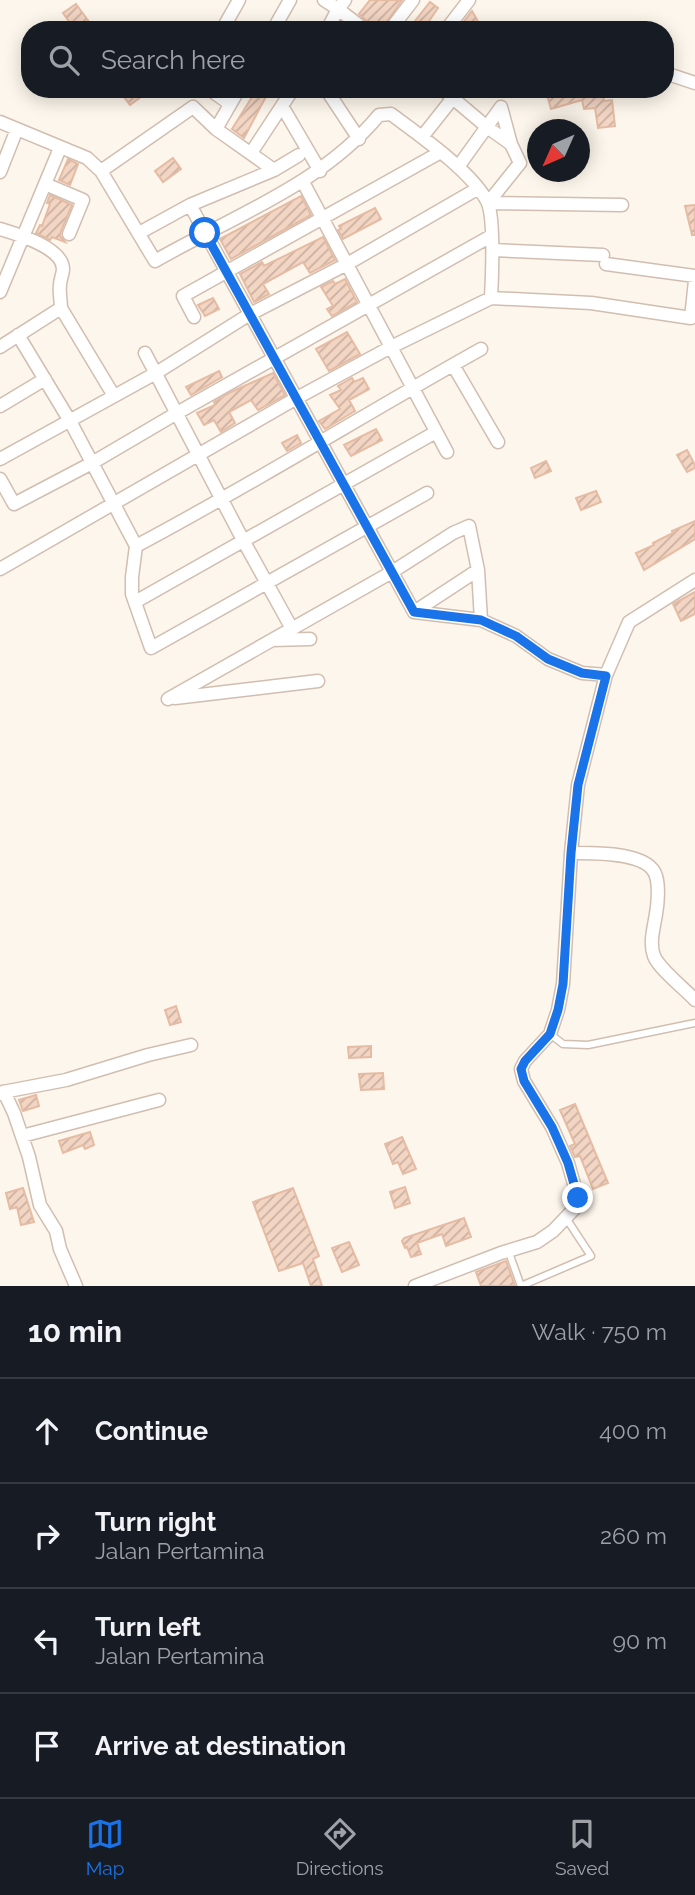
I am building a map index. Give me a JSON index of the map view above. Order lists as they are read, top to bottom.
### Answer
{
  "north": "bottom left",
  "page": {
    "search": "Search here",
    "heading": ["10 min", "Walk · 750 m"],
    "list": [
      ["Continue", "400 m"],
      ["Turn right", "Jalan Pertamina", "260 m"],
      ["Turn left", "Jalan Pertamina", "90 m"],
      "Arrive at destination"
    ],
    "nav": ["Map", "Directions", "Saved"]
  }
}
